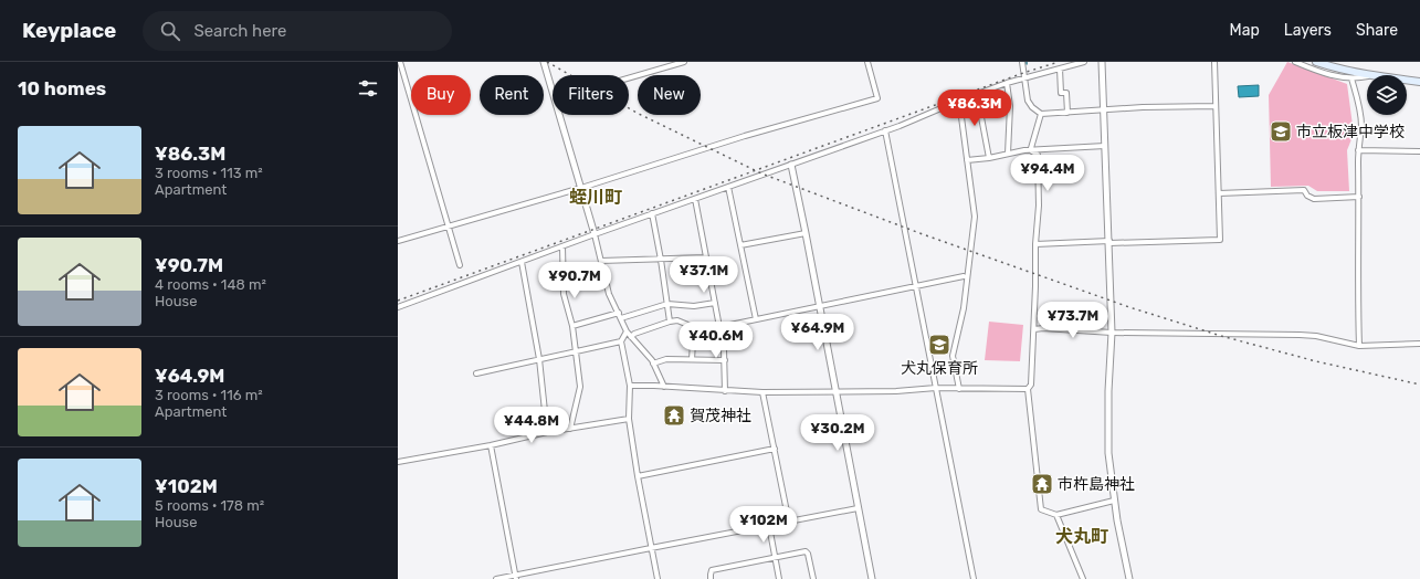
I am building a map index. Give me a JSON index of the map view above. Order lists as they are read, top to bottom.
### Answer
{
  "districts": ["蛭川町", "犬丸町"],
  "places": {
    "school or university": ["市立板津中学校", "犬丸保育所"],
    "temple": ["賀茂神社", "市杵島神社"]
  },
  "page": {
    "header": "Keyplace",
    "search": "Search here",
    "nav": ["Map", "Layers", "Share"],
    "heading": "10 homes",
    "chip": [
      "Buy",
      "Rent",
      "Filters",
      "New"
    ],
    "price": [
      "¥86.3M",
      "¥94.4M",
      "¥37.1M",
      "¥90.7M",
      "¥73.7M",
      "¥64.9M",
      "¥40.6M",
      "¥44.8M",
      "¥30.2M",
      "¥102M"
    ],
    "list": [
      {
        "name": "¥86.3M",
        "note": "3 rooms · 113 m² · Apartment"
      },
      {
        "name": "¥90.7M",
        "note": "4 rooms · 148 m² · House"
      },
      {
        "name": "¥64.9M",
        "note": "3 rooms · 116 m² · Apartment"
      },
      {
        "name": "¥102M",
        "note": "5 rooms · 178 m² · House"
      }
    ]
  }
}
